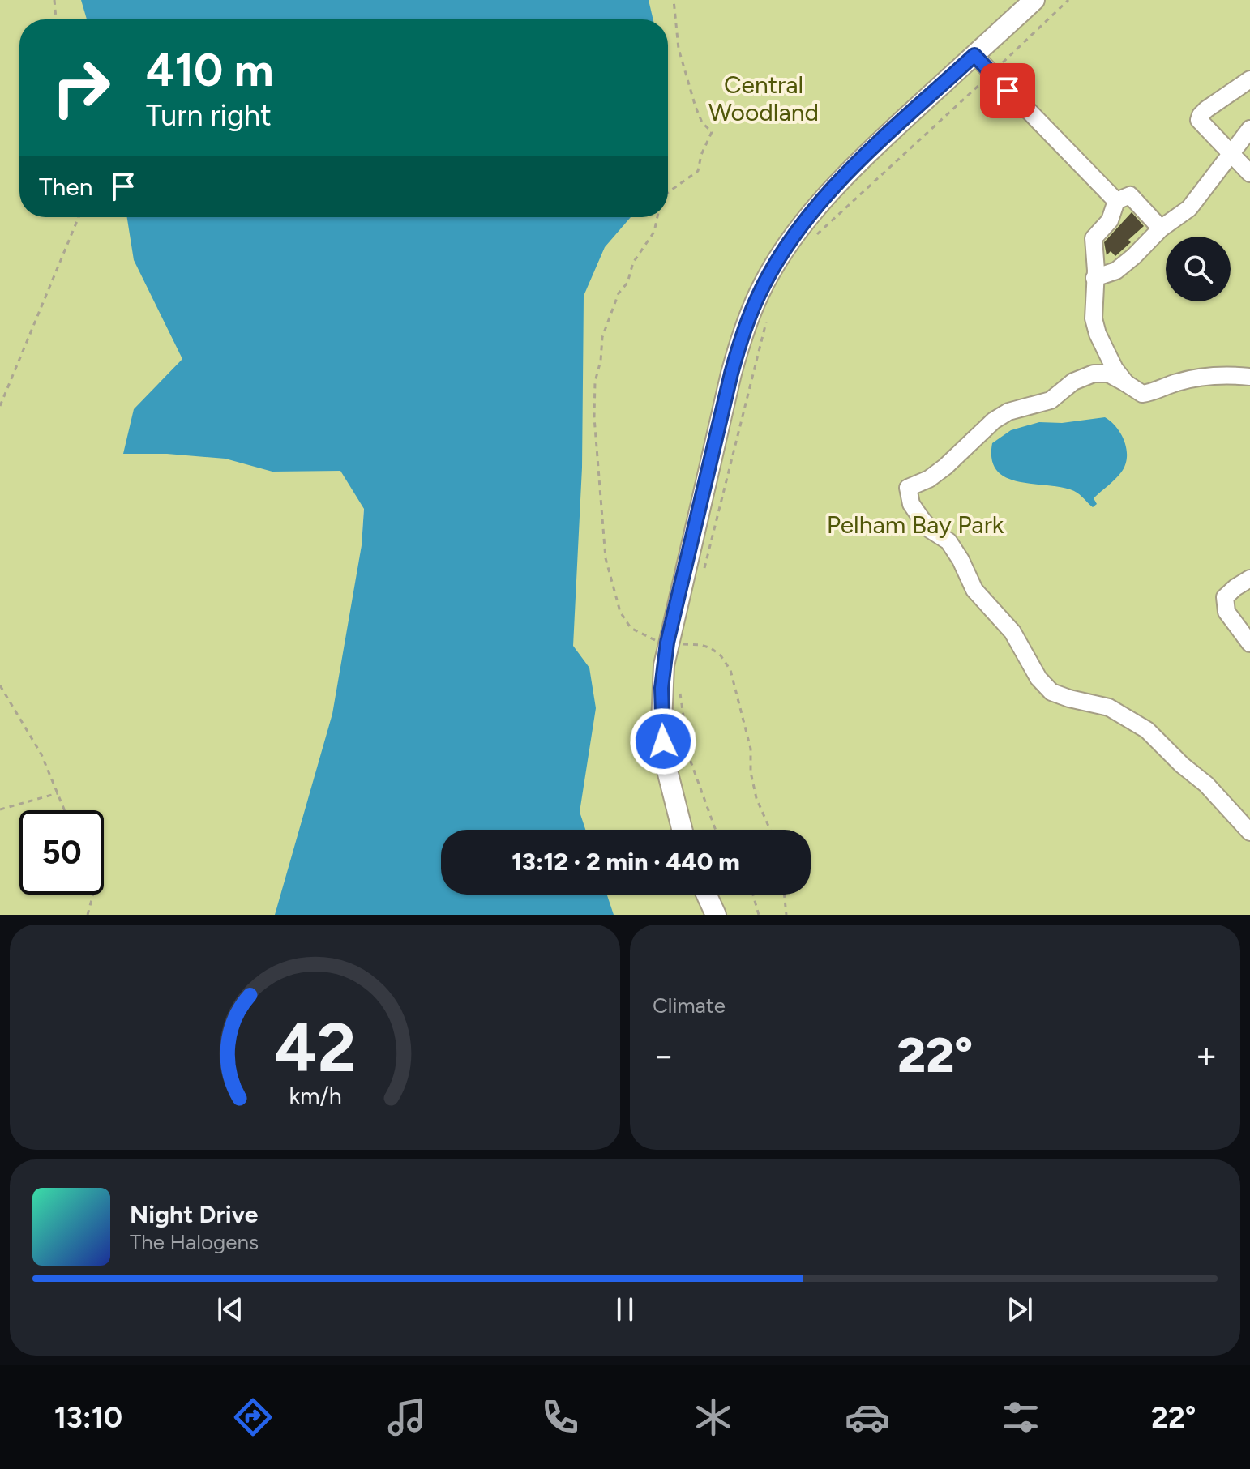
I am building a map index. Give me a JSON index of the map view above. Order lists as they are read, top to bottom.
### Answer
{
  "parks": ["Central Woodland", "Pelham Bay Park"],
  "page": {
    "turn": ["410 m", "Turn right"],
    "then": "Then",
    "limit": "50",
    "trip": "13:12 · 2 min · 440 m",
    "tile": "Climate",
    "heat": ["−", "22°", "+"],
    "song": ["Night Drive", "The Halogens"],
    "tabs": ["13:10", "22°"],
    "gauge": ["42", "km/h"]
  }
}
